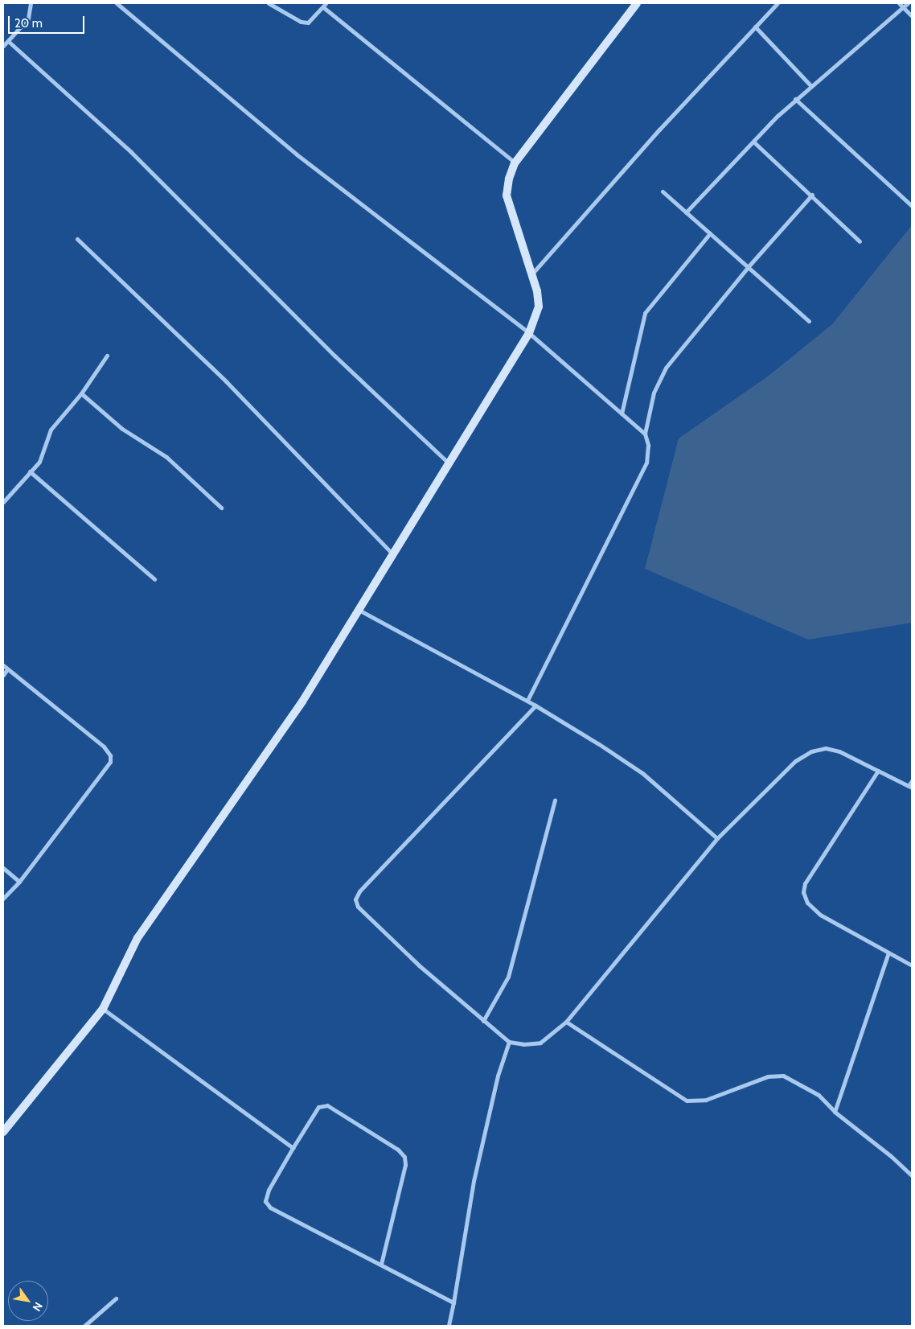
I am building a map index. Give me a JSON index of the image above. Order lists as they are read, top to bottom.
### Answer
{
  "scale_bar": "20 m",
  "north": "bottom right"
}
